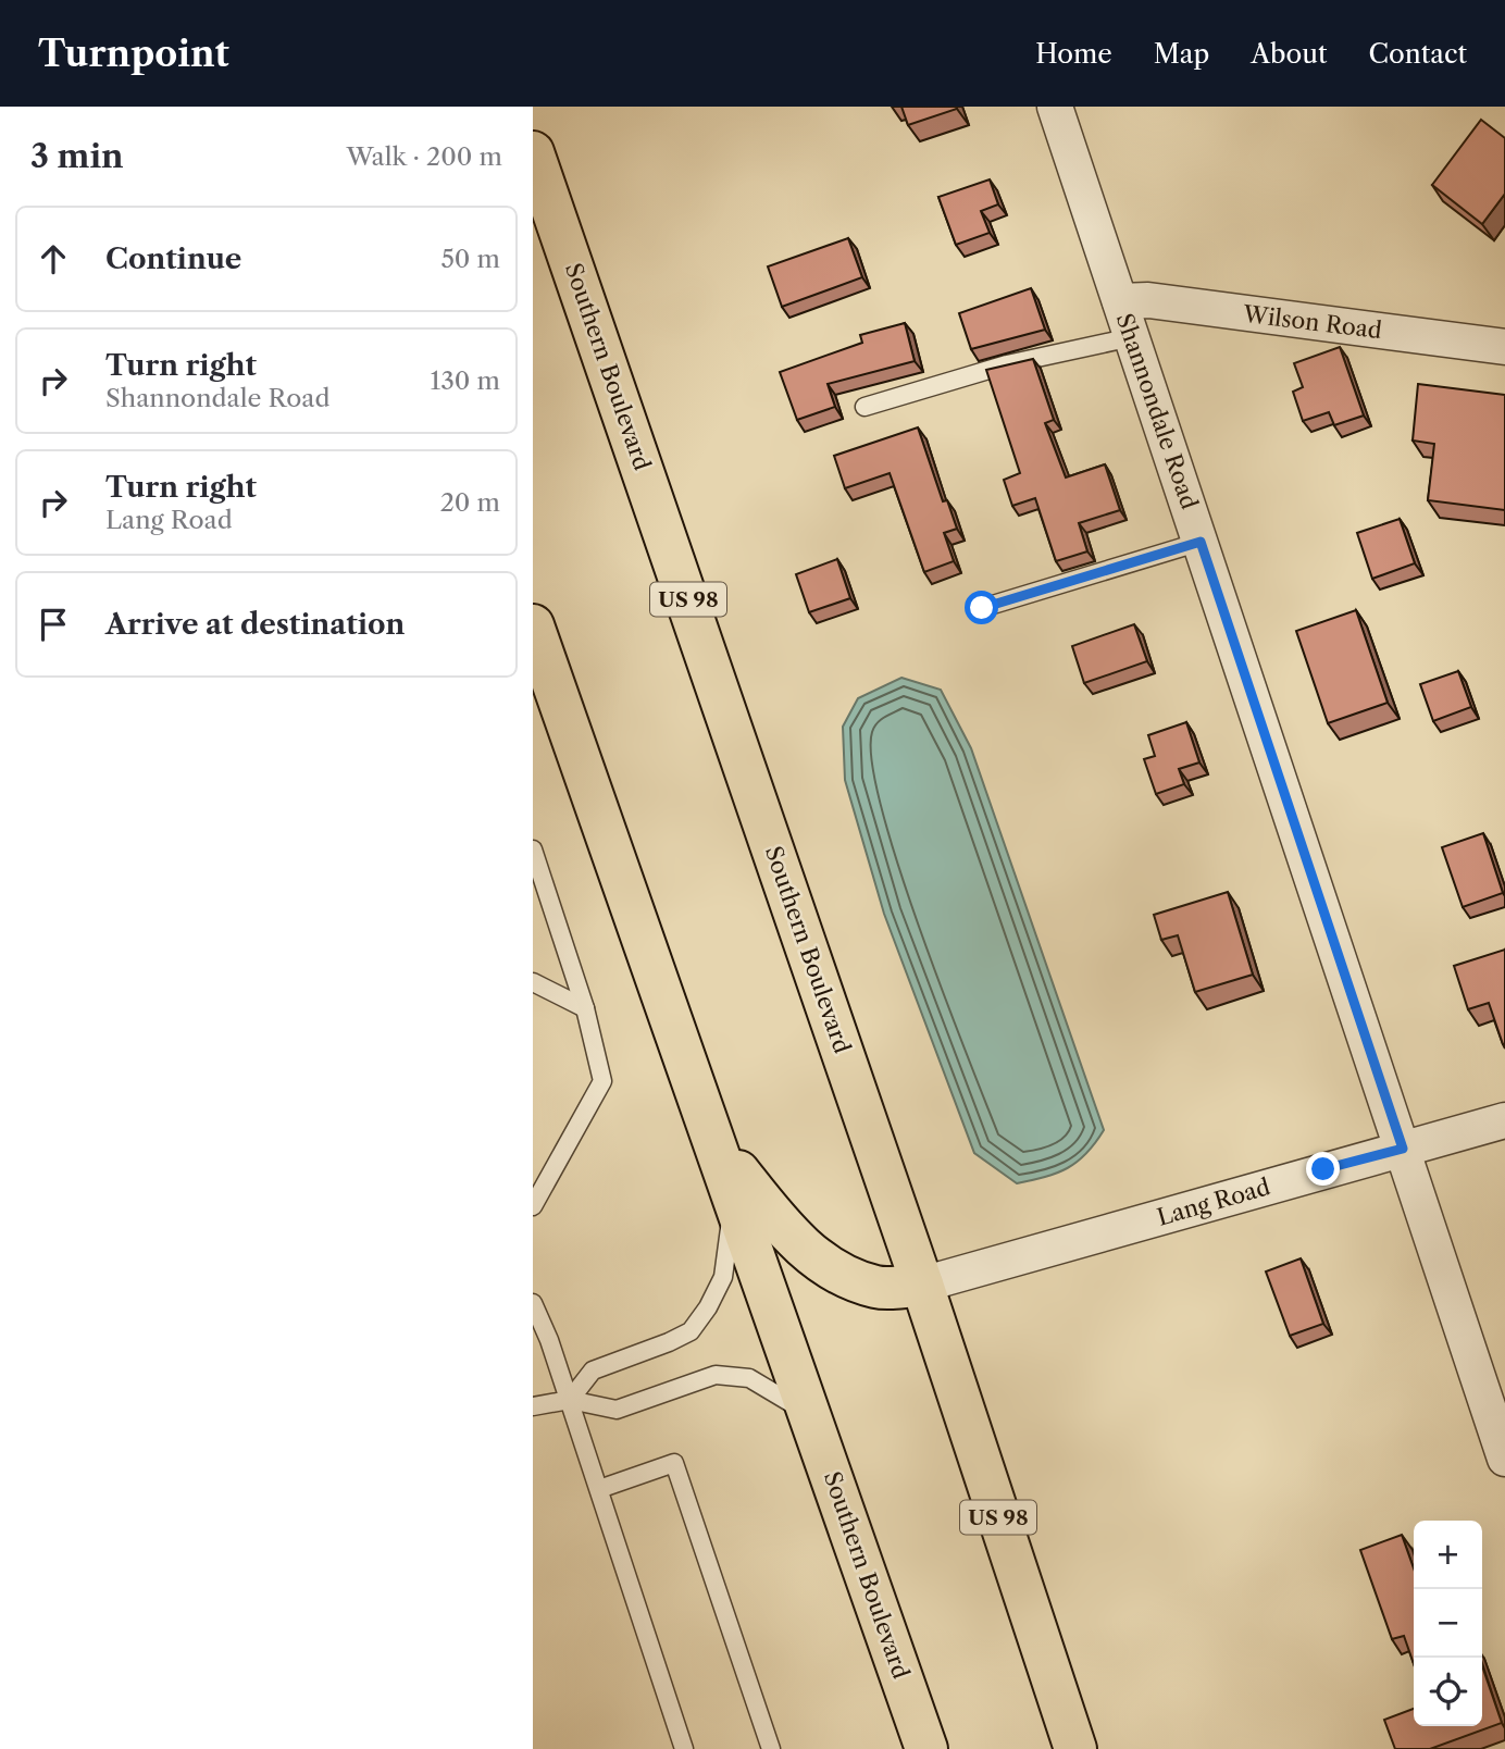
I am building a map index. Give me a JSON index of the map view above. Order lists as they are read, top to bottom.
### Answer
{
  "streets": {
    "highway": ["Southern Boulevard", "US 98"],
    "street": ["Wilson Road", "Shannondale Road", "Lang Road"]
  },
  "crossings": [
    ["Wilson Road", "Shannondale Road"],
    ["Southern Boulevard", "Lang Road"],
    ["Shannondale Road", "Lang Road"]
  ],
  "page": {
    "header": "Turnpoint",
    "nav": [
      "Home",
      "Map",
      "About",
      "Contact"
    ],
    "heading": ["3 min", "Walk · 200 m"],
    "list": [
      ["Continue", "50 m"],
      ["Turn right", "Shannondale Road", "130 m"],
      ["Turn right", "Lang Road", "20 m"],
      "Arrive at destination"
    ],
    "map_buttons": ["+", "−"]
  }
}
